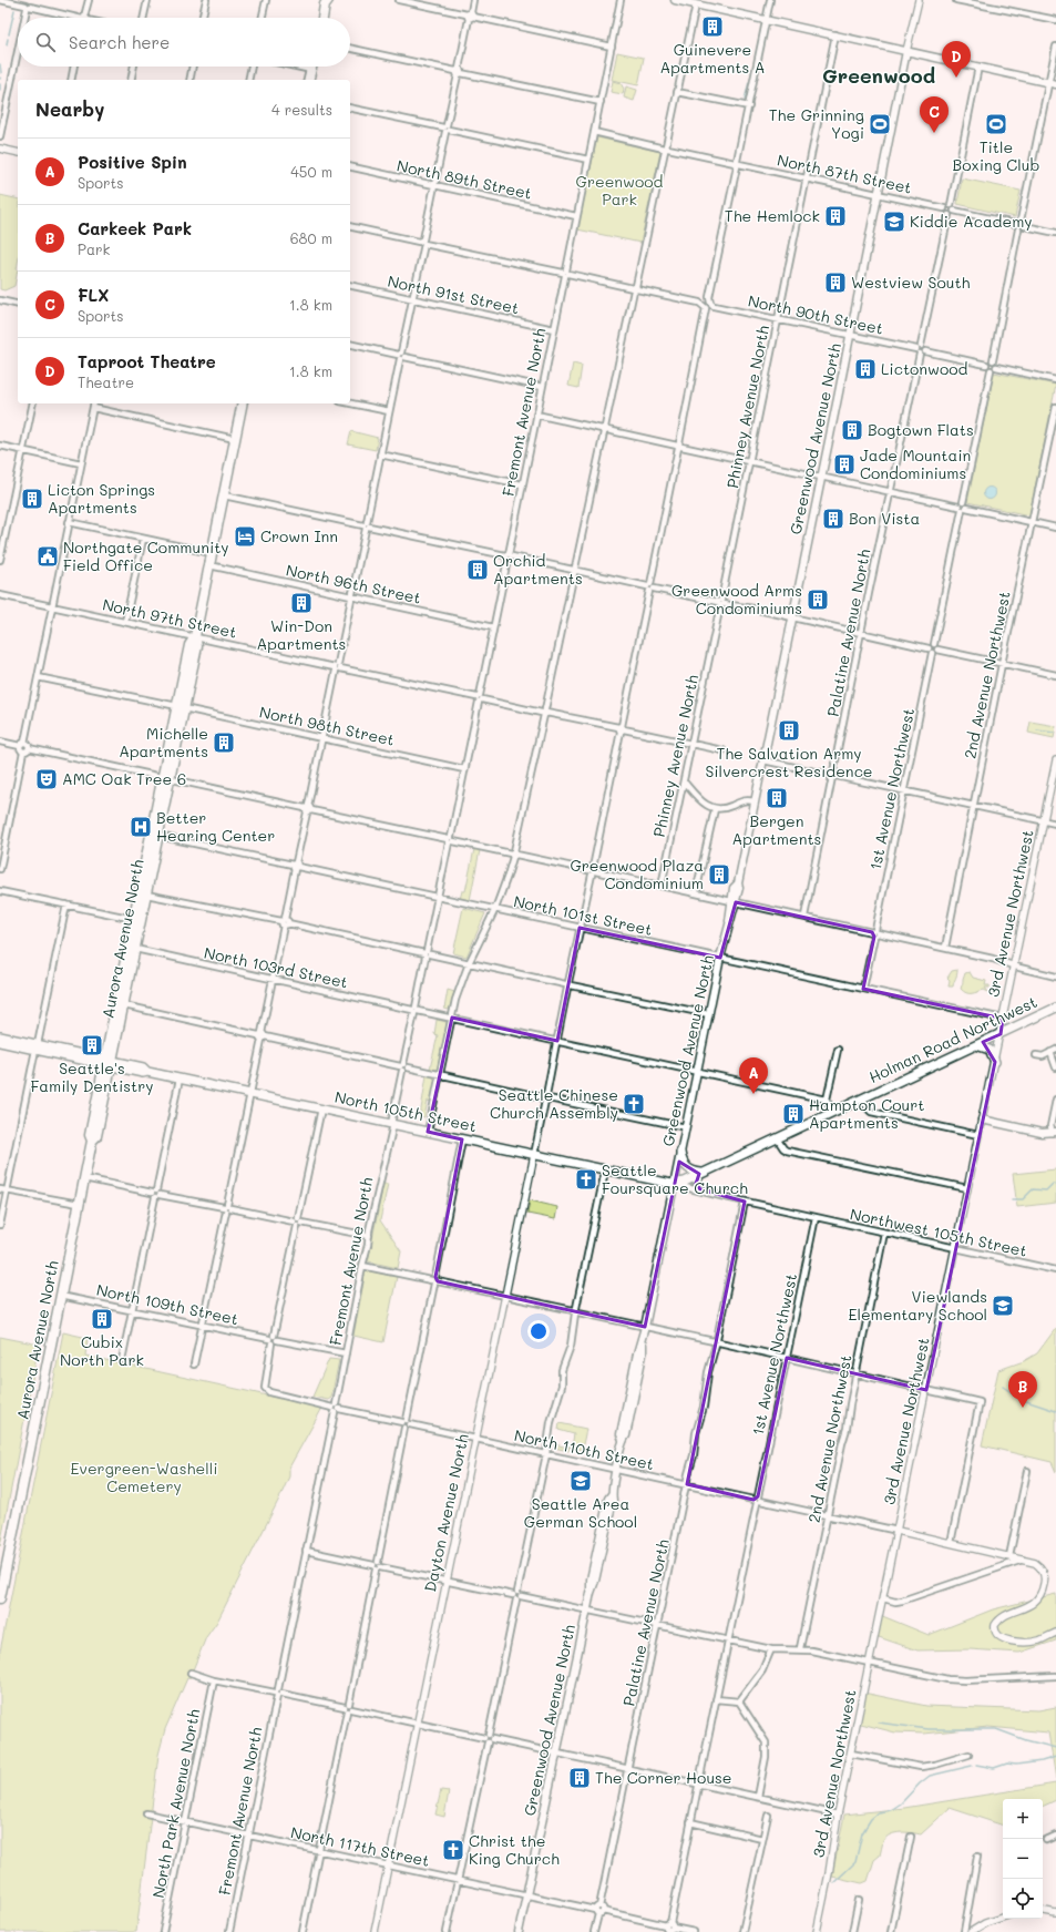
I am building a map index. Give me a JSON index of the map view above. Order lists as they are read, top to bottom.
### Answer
{
  "streets": {
    "highway": ["Aurora Avenue North"],
    "main road": ["Greenwood Avenue North", "Holman Road Northwest", "North 105th Street"],
    "street": [
      "North 87th Street",
      "North 89th Street",
      "North 91st Street",
      "North 90th Street",
      "Phinney Avenue North",
      "Fremont Avenue North",
      "North 96th Street",
      "North 97th Street",
      "Palatine Avenue North",
      "2nd Avenue Northwest",
      "North 98th Street",
      "1st Avenue Northwest",
      "3rd Avenue Northwest",
      "North 101st Street",
      "North 103rd Street",
      "Northwest 105th Street",
      "North 109th Street",
      "North 110th Street",
      "Dayton Avenue North",
      "North Park Avenue North",
      "North 117th Street"
    ]
  },
  "crossings": [
    ["North 87th Street", "North 90th Street"],
    ["North 87th Street", "Phinney Avenue North"],
    ["North 87th Street", "Fremont Avenue North"],
    ["North 87th Street", "Greenwood Avenue North"],
    ["North 89th Street", "Fremont Avenue North"],
    ["North 91st Street", "Fremont Avenue North"],
    ["North 90th Street", "Phinney Avenue North"],
    ["North 90th Street", "Greenwood Avenue North"],
    ["North 90th Street", "Palatine Avenue North"],
    ["Phinney Avenue North", "North 97th Street"],
    ["Fremont Avenue North", "North 96th Street"],
    ["Fremont Avenue North", "North 97th Street"],
    ["Fremont Avenue North", "North 98th Street"],
    ["Fremont Avenue North", "North 101st Street"],
    ["Fremont Avenue North", "North 103rd Street"],
    ["Fremont Avenue North", "North 105th Street"],
    ["Fremont Avenue North", "North 109th Street"],
    ["Fremont Avenue North", "North 110th Street"],
    ["Fremont Avenue North", "North 117th Street"],
    ["Greenwood Avenue North", "North 101st Street"],
    ["Greenwood Avenue North", "North 103rd Street"],
    ["Greenwood Avenue North", "Holman Road Northwest"],
    ["Greenwood Avenue North", "North 105th Street"],
    ["Greenwood Avenue North", "North 110th Street"],
    ["Greenwood Avenue North", "North 117th Street"],
    ["North 96th Street", "Aurora Avenue North"],
    ["North 97th Street", "Aurora Avenue North"],
    ["North 97th Street", "Dayton Avenue North"],
    ["Palatine Avenue North", "North 105th Street"],
    ["Palatine Avenue North", "North 110th Street"],
    ["Palatine Avenue North", "North 117th Street"],
    ["2nd Avenue Northwest", "Northwest 105th Street"],
    ["2nd Avenue Northwest", "North 110th Street"],
    ["North 98th Street", "Aurora Avenue North"],
    ["1st Avenue Northwest", "North 101st Street"],
    ["1st Avenue Northwest", "North 105th Street"],
    ["1st Avenue Northwest", "Northwest 105th Street"],
    ["1st Avenue Northwest", "North 110th Street"],
    ["1st Avenue Northwest", "North 117th Street"],
    ["3rd Avenue Northwest", "North 101st Street"],
    ["3rd Avenue Northwest", "Holman Road Northwest"],
    ["3rd Avenue Northwest", "Northwest 105th Street"],
    ["3rd Avenue Northwest", "North 110th Street"],
    ["North 101st Street", "Aurora Avenue North"],
    ["North 101st Street", "Dayton Avenue North"],
    ["Aurora Avenue North", "North 103rd Street"],
    ["Aurora Avenue North", "North 105th Street"],
    ["Aurora Avenue North", "North 109th Street"],
    ["North 103rd Street", "Dayton Avenue North"],
    ["Holman Road Northwest", "North 105th Street"],
    ["North 105th Street", "Northwest 105th Street"],
    ["North 105th Street", "Dayton Avenue North"],
    ["North 109th Street", "North 110th Street"],
    ["North 110th Street", "Dayton Avenue North"],
    ["Dayton Avenue North", "North 117th Street"],
    ["North Park Avenue North", "North 117th Street"]
  ],
  "districts": ["Greenwood"],
  "parks": ["Greenwood Park", "Evergreen-Washelli Cemetery"],
  "places": {
    "building": [
      "Guinevere Apartments A",
      "The Hemlock",
      "Westview South",
      "Lictonwood",
      "Bogtown Flats",
      "Jade Mountain Condominiums",
      "Licton Springs Apartments",
      "Bon Vista",
      "Orchid Apartments",
      "Greenwood Arms Condominiums",
      "Win-Don Apartments",
      "The Salvation Army Silvercrest Residence",
      "Michelle Apartments",
      "Bergen Apartments",
      "Greenwood Plaza Condominium",
      "Seattle's Family Dentistry",
      "Hampton Court Apartments",
      "Cubix North Park",
      "The Corner House"
    ],
    "sports": ["The Grinning Yogi", "Title Boxing Club"],
    "school or university": ["Kiddie Academy", "Viewlands Elementary School", "Seattle Area German School"],
    "hotel": ["Crown Inn"],
    "public building": ["Northgate Community Field Office"],
    "theatre": ["AMC Oak Tree 6"],
    "hospital": ["Better Hearing Center"],
    "church": ["Seattle Chinese Church Assembly", "Seattle Foursquare Church", "Christ the King Church"]
  },
  "page": {
    "search": "Search here",
    "pins": [
      "D",
      "C",
      "A",
      "B"
    ],
    "heading": ["Nearby", "4 results"],
    "list": [
      {
        "mark": "A",
        "name": "Positive Spin",
        "note": "Sports",
        "value": "450 m"
      },
      {
        "mark": "B",
        "name": "Carkeek Park",
        "note": "Park",
        "value": "680 m"
      },
      {
        "mark": "C",
        "name": "FLX",
        "note": "Sports",
        "value": "1.8 km"
      },
      {
        "mark": "D",
        "name": "Taproot Theatre",
        "note": "Theatre",
        "value": "1.8 km"
      }
    ],
    "map_buttons": ["+", "−"]
  }
}
